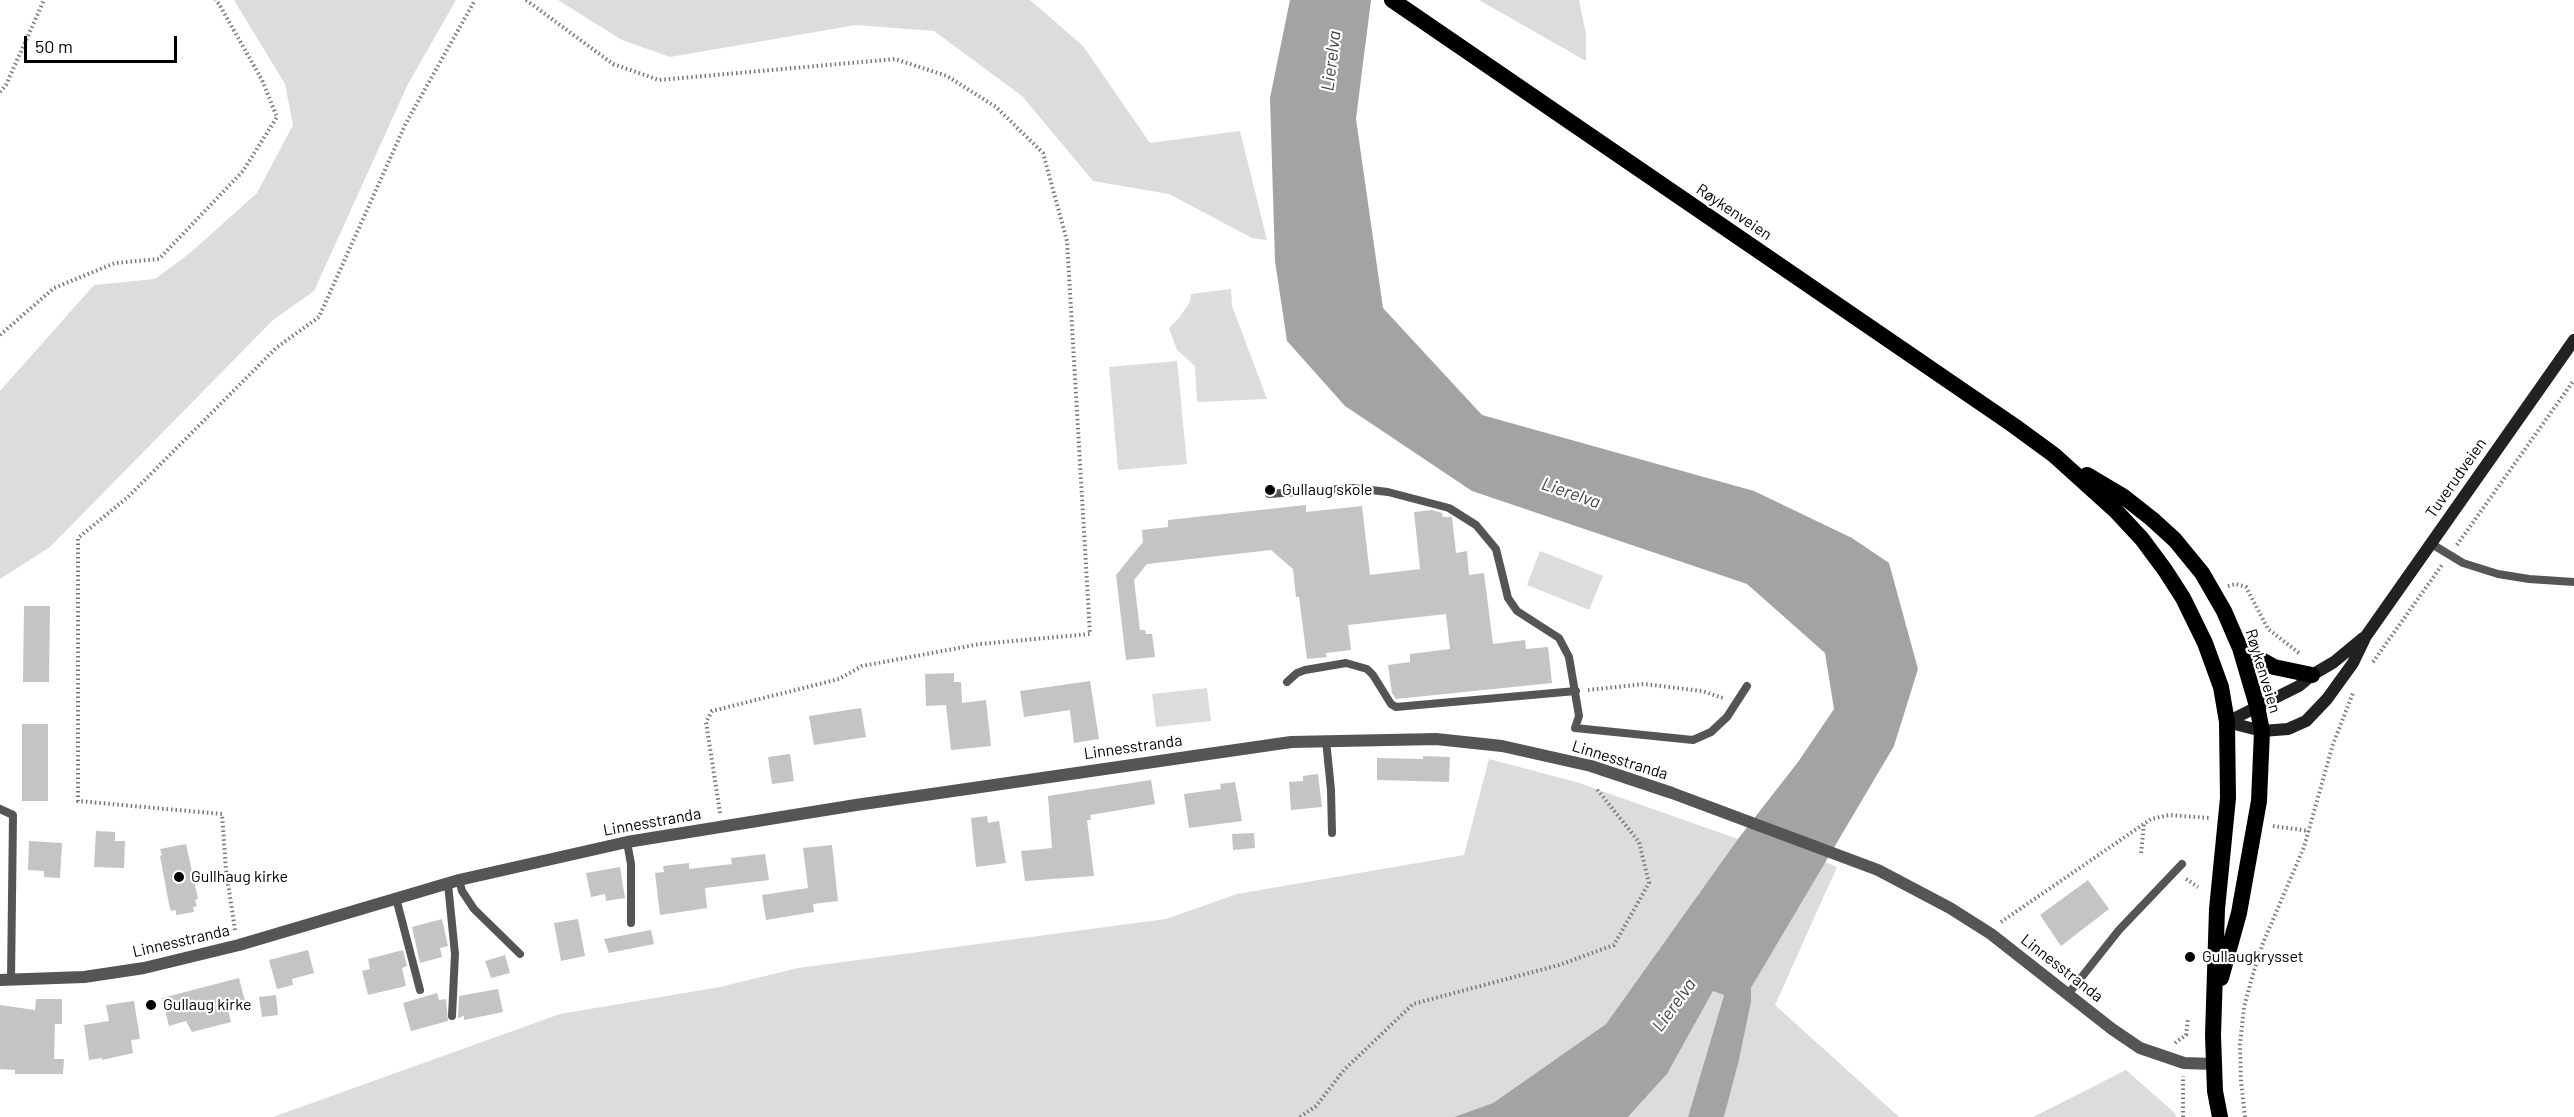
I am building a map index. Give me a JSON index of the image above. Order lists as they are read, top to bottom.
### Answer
{
  "streets": {
    "highway": ["Røykenveien"],
    "main road": ["Tuverudveien"],
    "street": ["Linnesstranda"]
  },
  "crossings": [
    ["Røykenveien", "Tuverudveien"],
    ["Røykenveien", "Linnesstranda"]
  ],
  "water": ["Lierelva"],
  "places": [
    "Gullaug skole",
    "Gullhaug kirke",
    "Gullaugkrysset",
    "Gullaug kirke"
  ],
  "scale_bar": "50 m"
}
